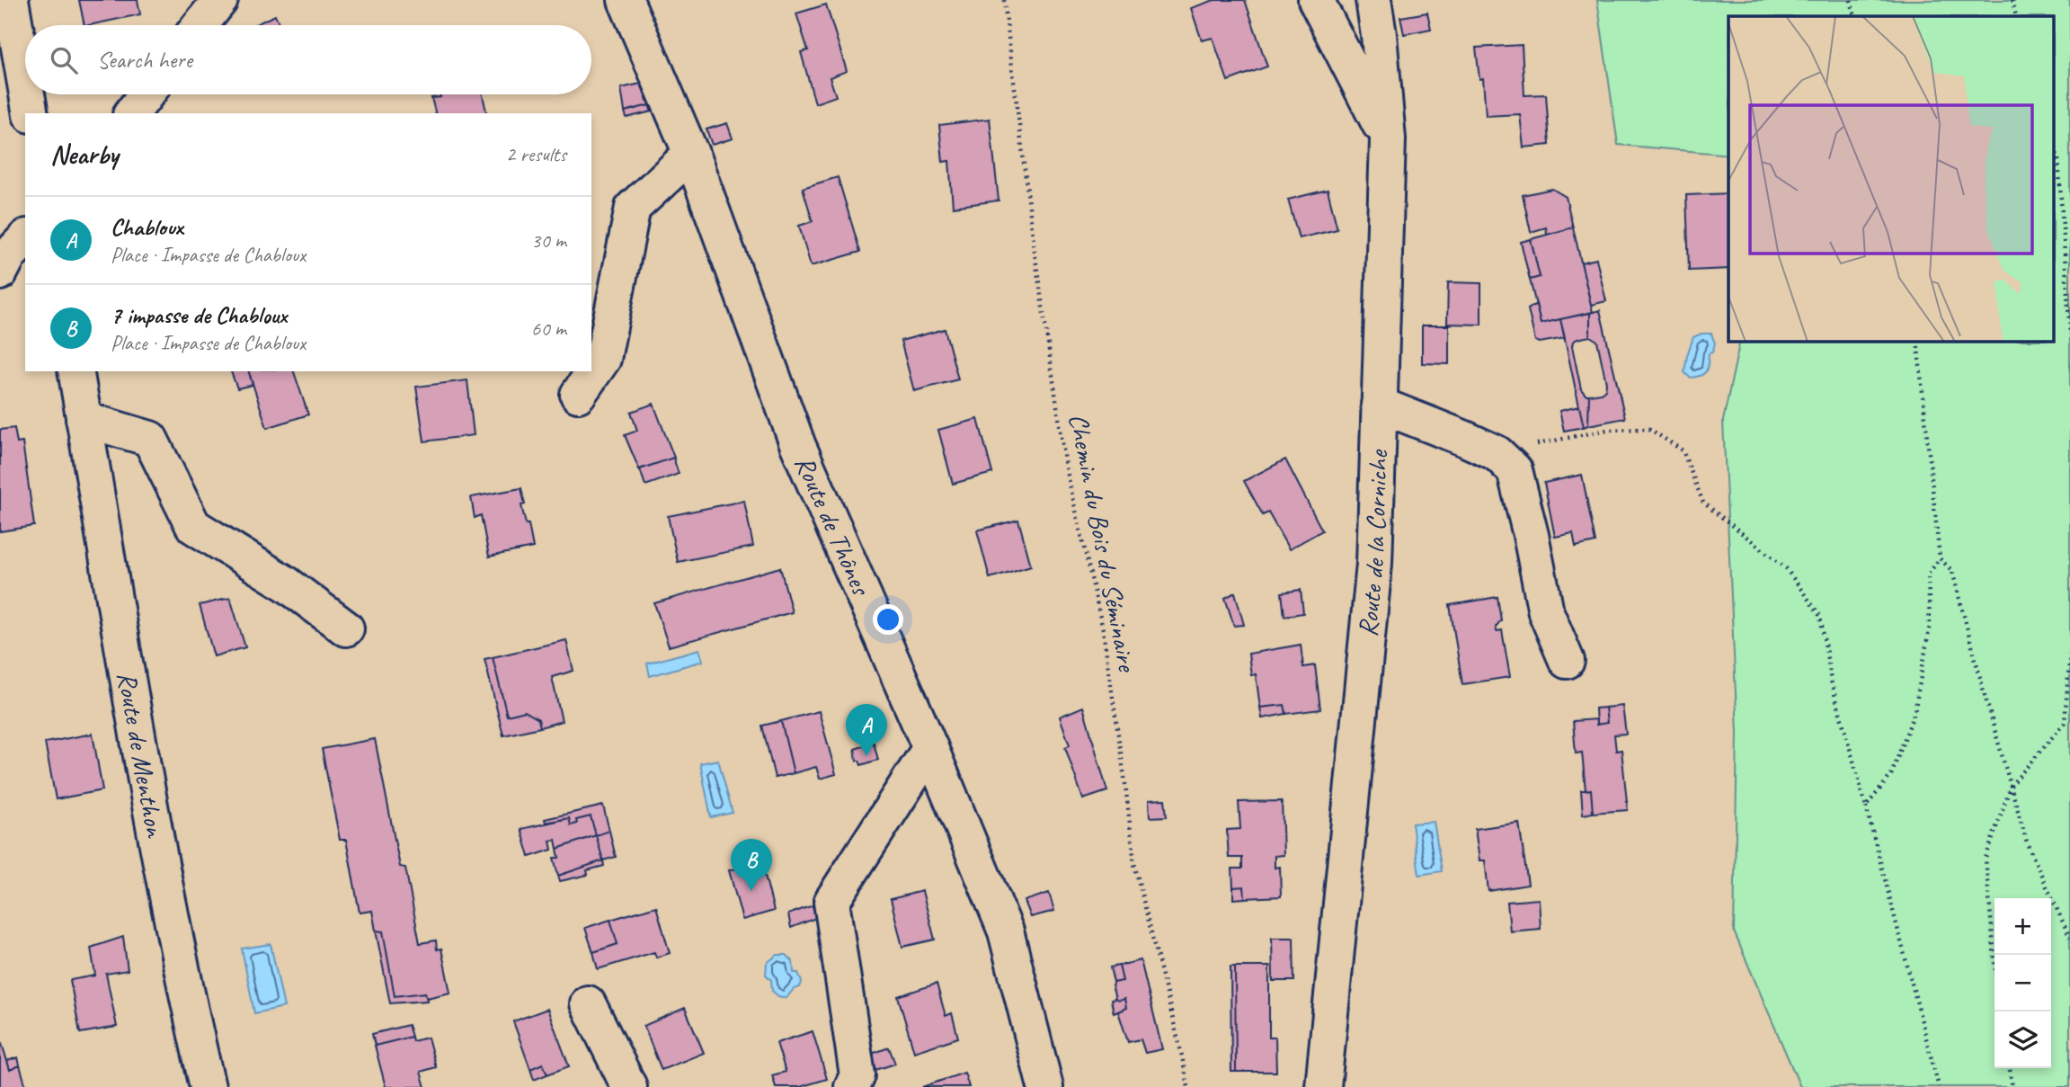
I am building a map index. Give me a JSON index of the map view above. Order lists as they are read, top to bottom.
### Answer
{
  "streets": {
    "street": ["Route de Thônes", "Route de la Corniche", "Route de Menthon"],
    "path": ["Chemin du Bois du Séminaire"]
  },
  "page": {
    "search": "Search here",
    "heading": ["Nearby", "2 results"],
    "list": [
      {
        "mark": "A",
        "name": "Chabloux",
        "note": "Place · Impasse de Chabloux",
        "value": "30 m"
      },
      {
        "mark": "B",
        "name": "7 impasse de Chabloux",
        "note": "Place · Impasse de Chabloux",
        "value": "60 m"
      }
    ],
    "pins": ["A", "B"],
    "map_buttons": ["+", "−"]
  }
}
